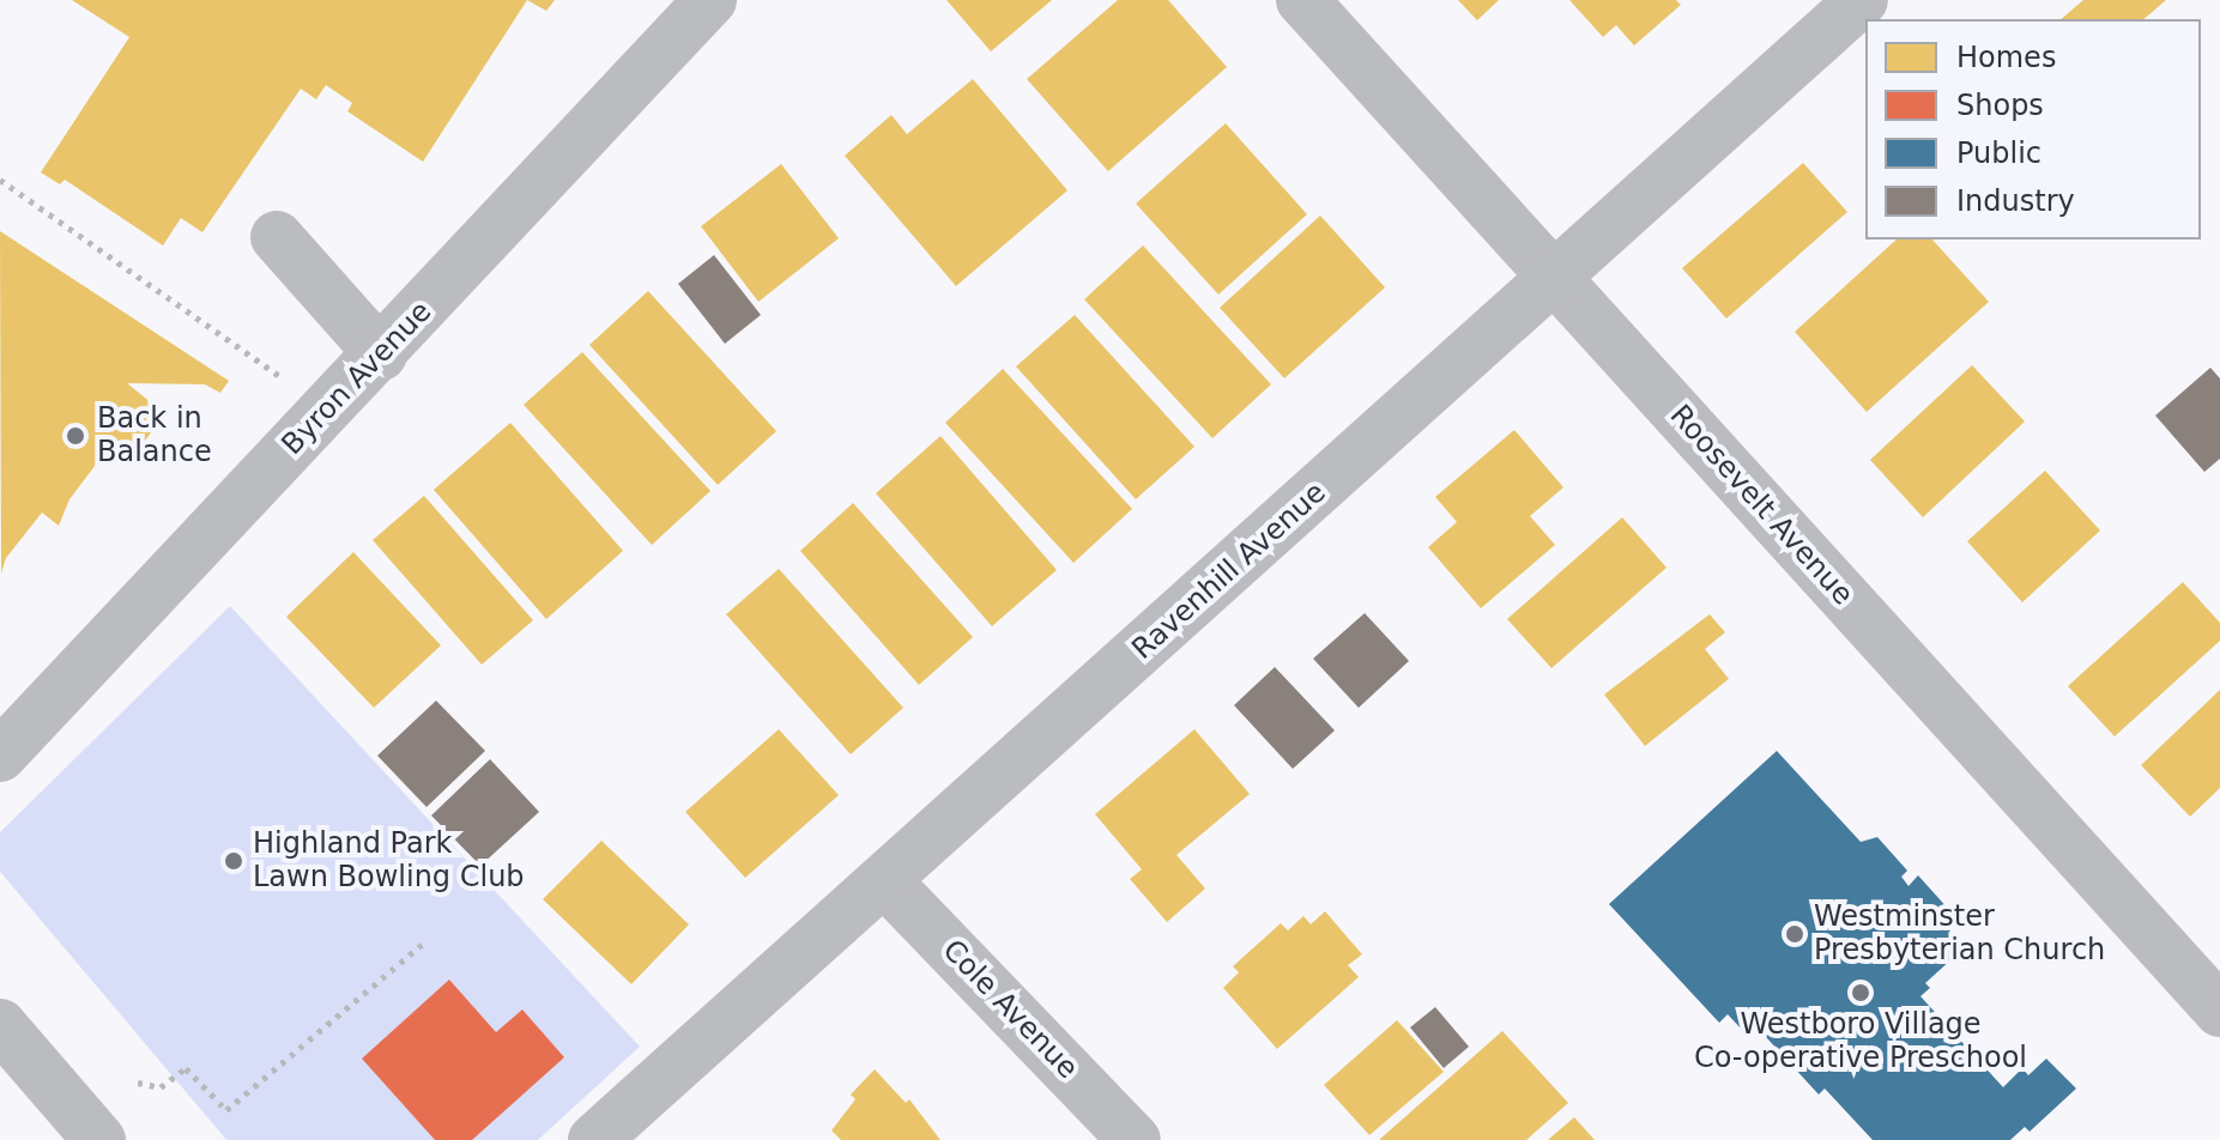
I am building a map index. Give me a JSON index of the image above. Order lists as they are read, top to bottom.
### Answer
{
  "streets": {
    "street": [
      "Byron Avenue",
      "Roosevelt Avenue",
      "Ravenhill Avenue",
      "Cole Avenue"
    ]
  },
  "crossings": [
    ["Roosevelt Avenue", "Ravenhill Avenue"],
    ["Ravenhill Avenue", "Cole Avenue"]
  ],
  "places": [
    "Back in Balance",
    "Highland Park Lawn Bowling Club",
    "Westminster Presbyterian Church",
    "Westboro Village Co-operative Preschool"
  ],
  "legend": [
    "Homes",
    "Shops",
    "Public",
    "Industry"
  ]
}
